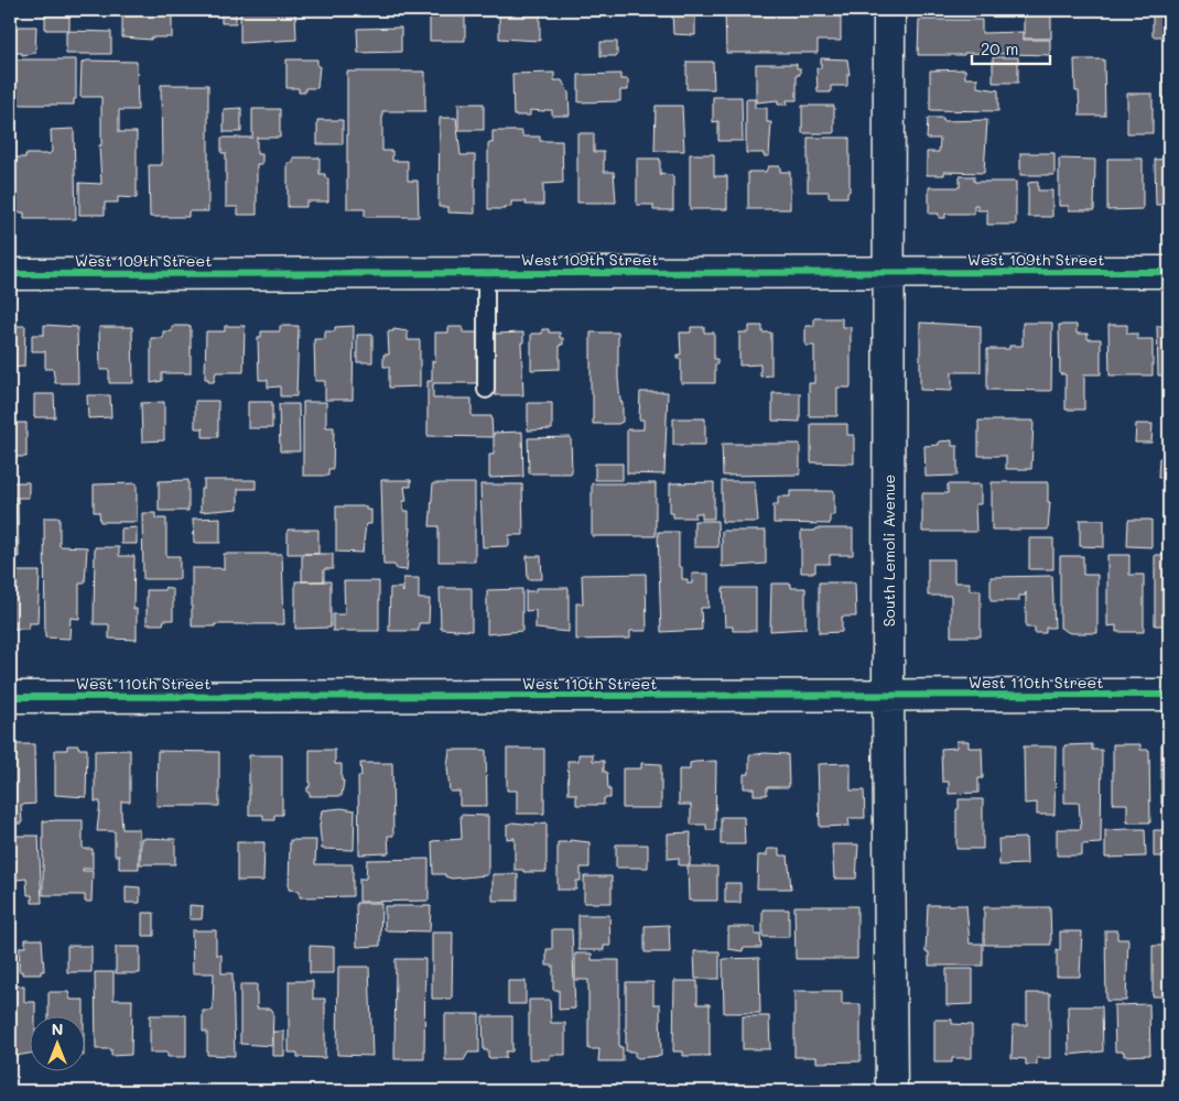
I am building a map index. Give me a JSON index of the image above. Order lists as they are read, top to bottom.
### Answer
{
  "streets": {
    "street": ["West 109th Street", "South Lemoli Avenue", "West 110th Street"]
  },
  "crossings": [
    ["West 109th Street", "South Lemoli Avenue"],
    ["South Lemoli Avenue", "West 110th Street"]
  ],
  "scale_bar": "20 m",
  "north": "top"
}
